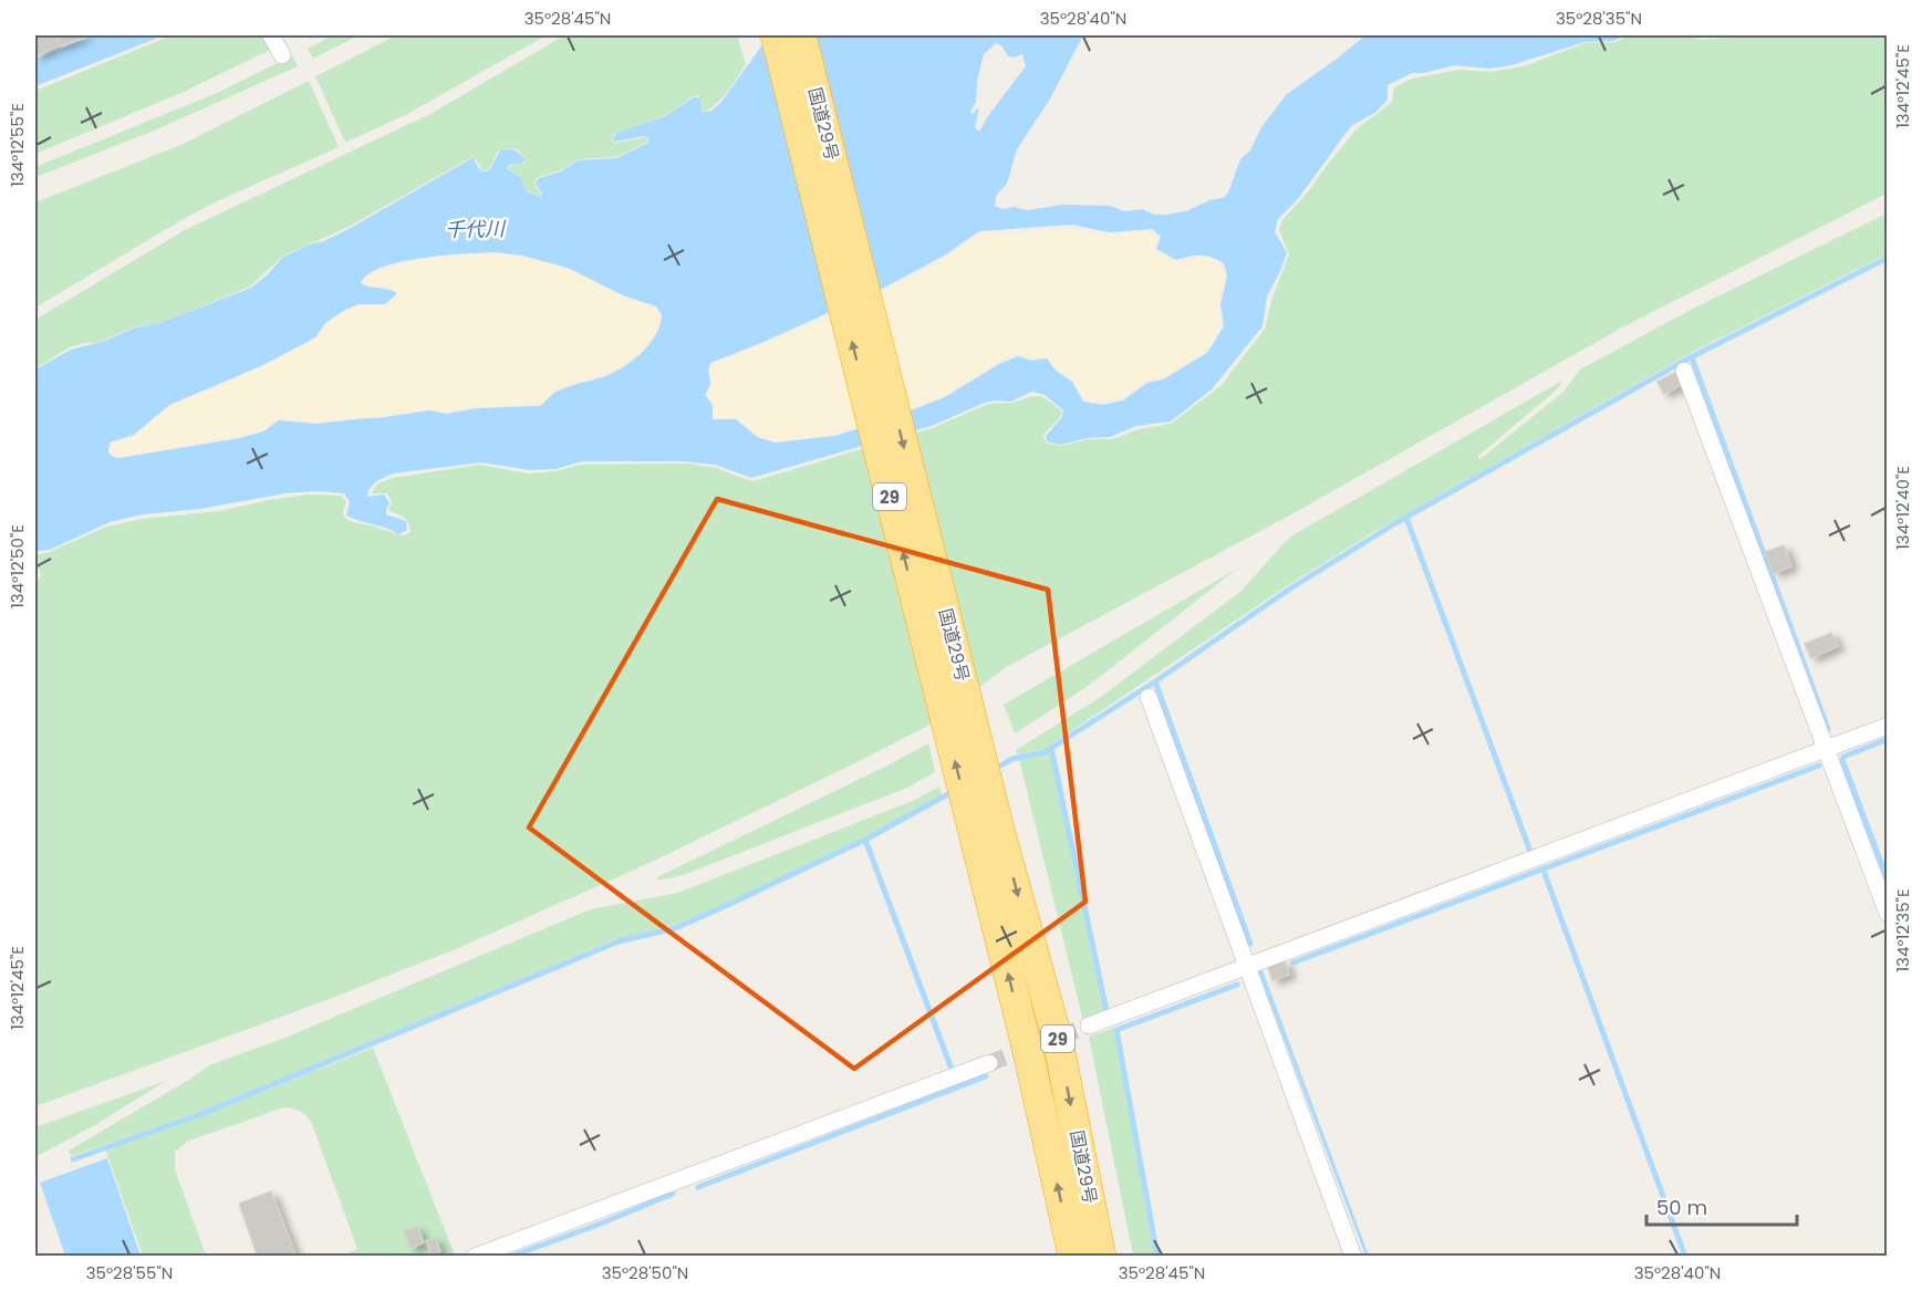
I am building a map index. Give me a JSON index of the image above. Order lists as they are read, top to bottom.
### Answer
{
  "streets": {
    "highway": ["国道29号", "29"]
  },
  "crossings": [
    ["国道29号", "29"]
  ],
  "water": ["千代川"],
  "scale_bar": "50 m",
  "coordinates": [
    "35°28'45\"N",
    "35°28'40\"N",
    "35°28'35\"N",
    "134°12'45\"E",
    "134°12'55\"E",
    "134°12'40\"E",
    "134°12'50\"E",
    "134°12'35\"E",
    "35°28'55\"N",
    "35°28'50\"N"
  ]
}
